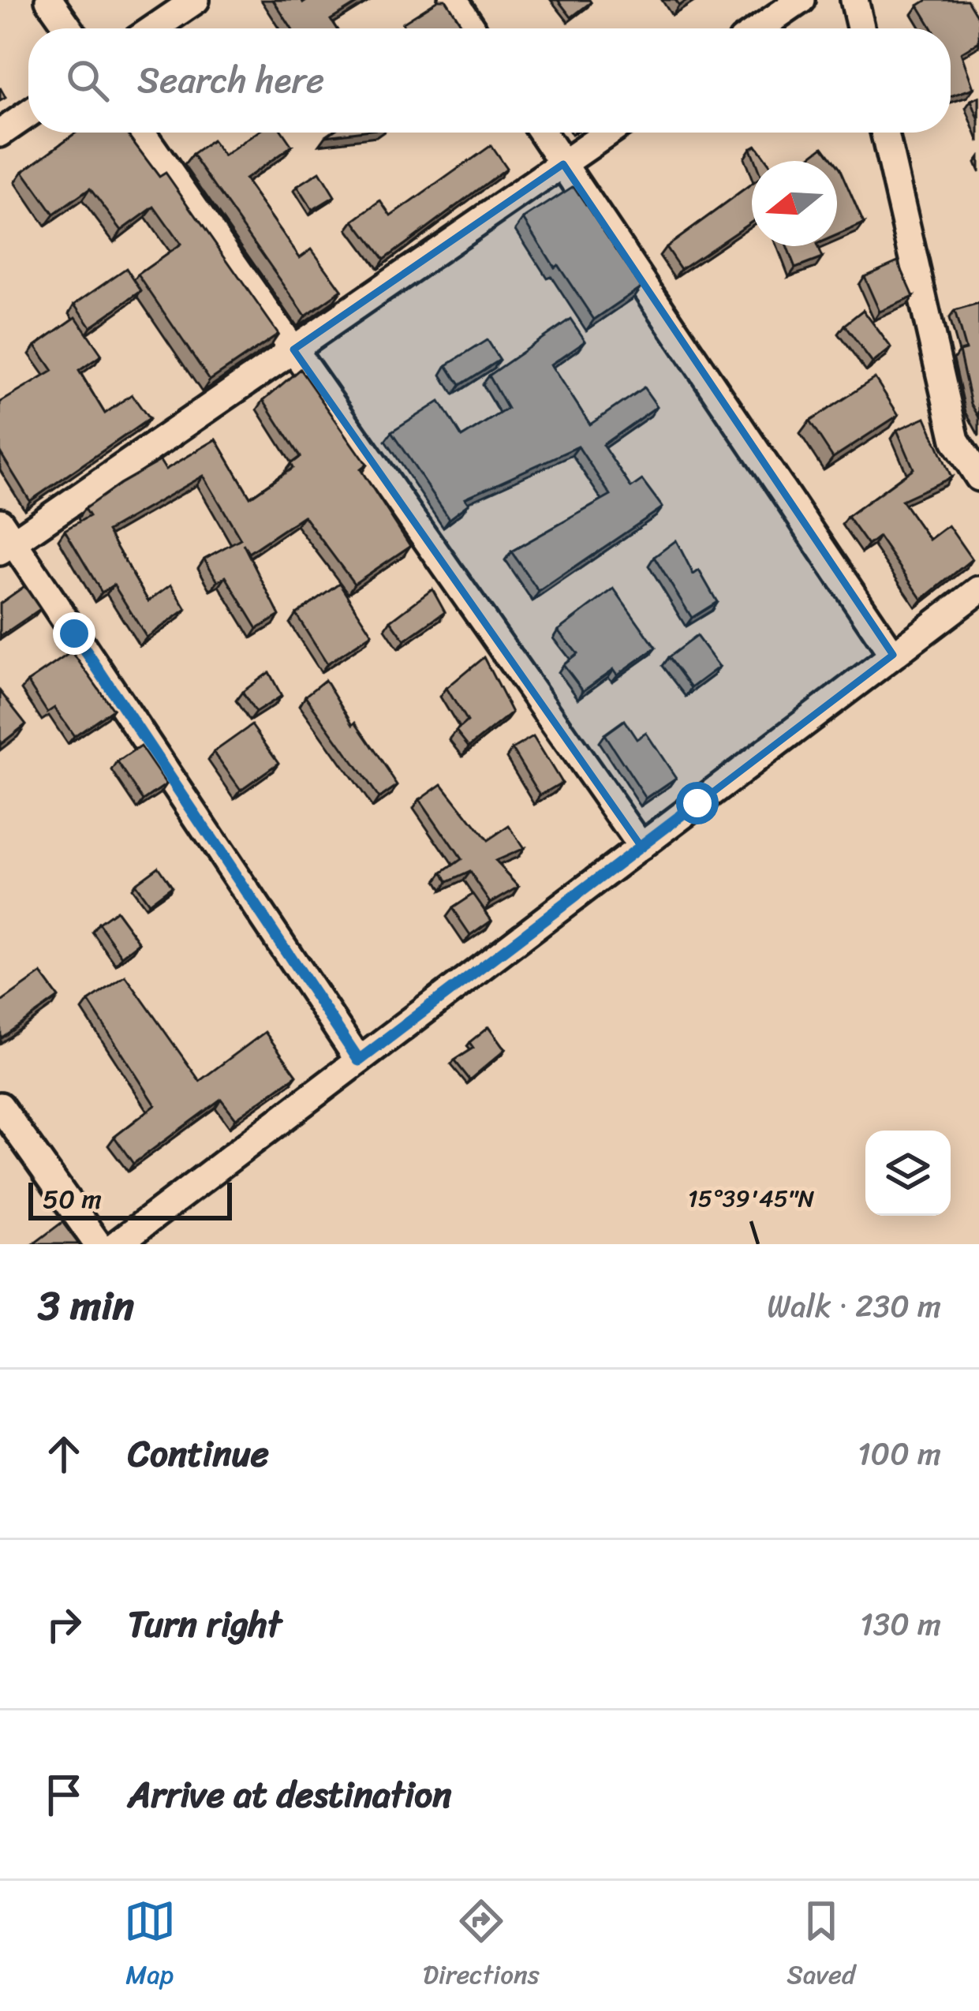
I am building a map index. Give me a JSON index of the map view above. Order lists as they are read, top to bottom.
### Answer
{
  "scale_bar": "50 m",
  "north": "left",
  "page": {
    "search": "Search here",
    "scale": "50 m",
    "heading": ["3 min", "Walk · 230 m"],
    "list": [
      ["Continue", "100 m"],
      ["Turn right", "130 m"],
      "Arrive at destination"
    ],
    "nav": ["Map", "Directions", "Saved"]
  },
  "coordinates": ["15°39'45\"N"]
}
